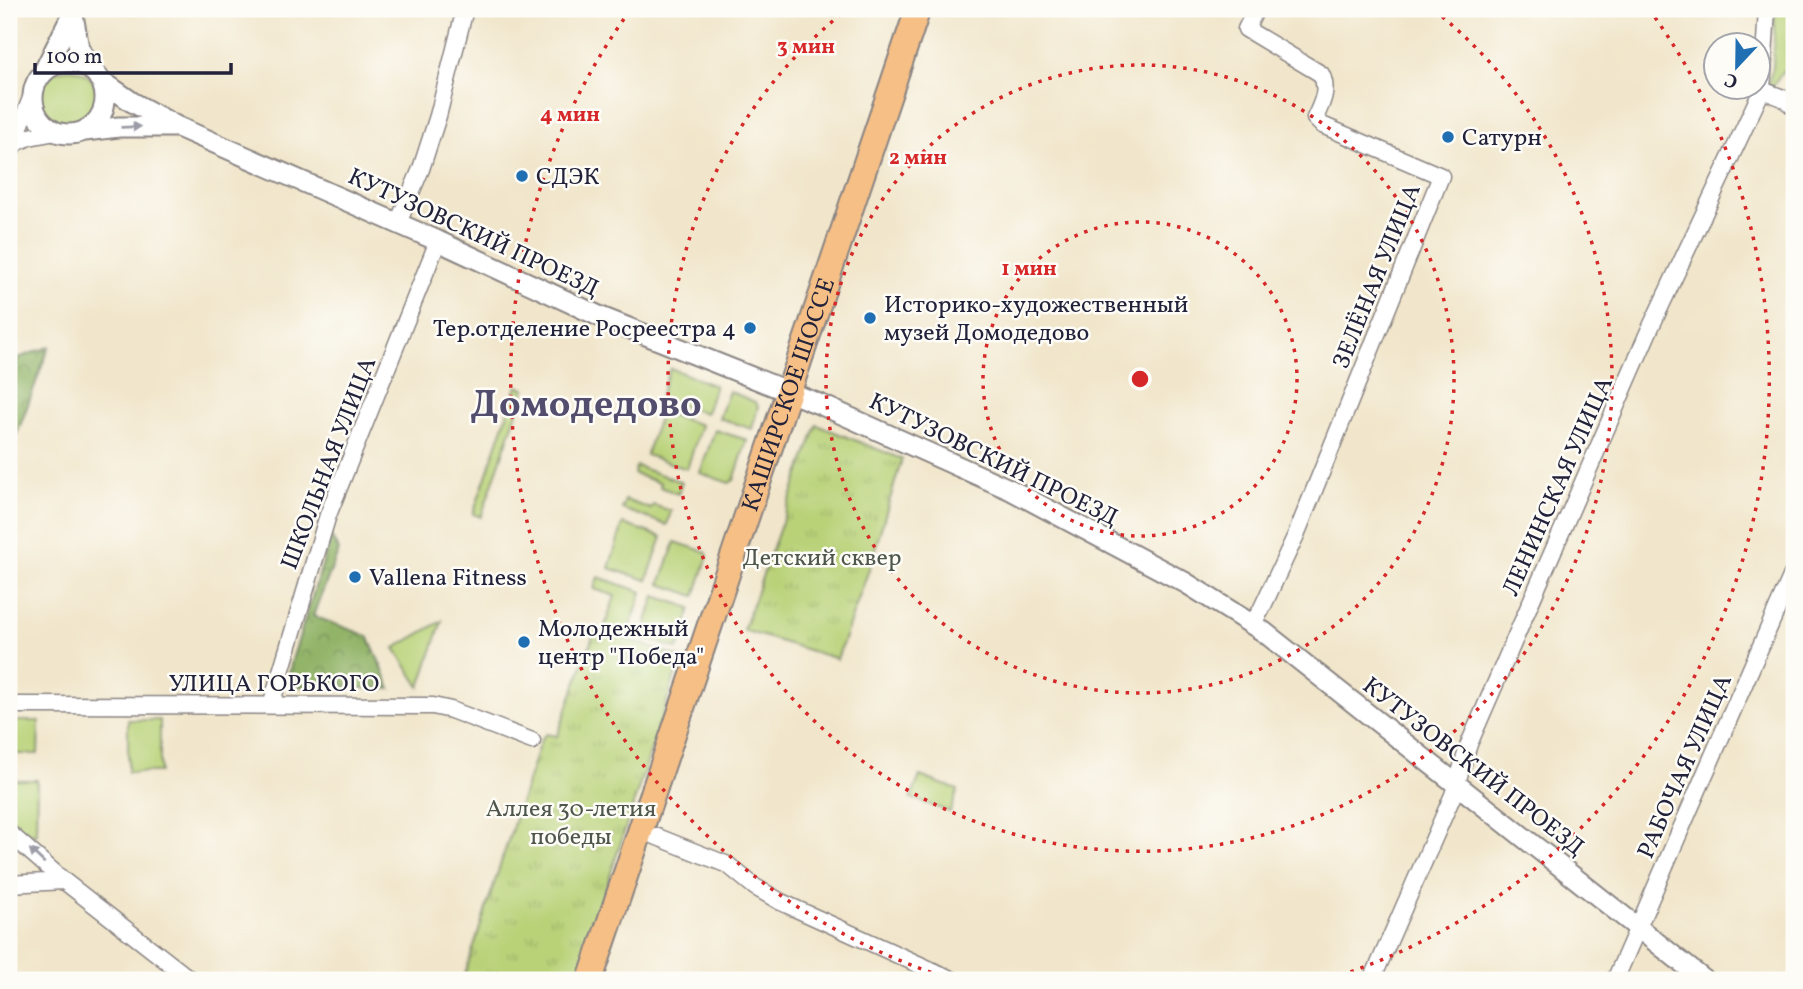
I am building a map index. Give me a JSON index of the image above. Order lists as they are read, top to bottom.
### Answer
{
  "streets": {
    "main road": ["КАШИРСКОЕ ШОССЕ"],
    "street": [
      "КУТУЗОВСКИЙ ПРОЕЗД",
      "ЗЕЛЁНАЯ УЛИЦА",
      "ШКОЛЬНАЯ УЛИЦА",
      "ЛЕНИНСКАЯ УЛИЦА",
      "УЛИЦА ГОРЬКОГО",
      "РАБОЧАЯ УЛИЦА"
    ]
  },
  "crossings": [
    ["КУТУЗОВСКИЙ ПРОЕЗД", "ЗЕЛЁНАЯ УЛИЦА"],
    ["КУТУЗОВСКИЙ ПРОЕЗД", "КАШИРСКОЕ ШОССЕ"],
    ["КУТУЗОВСКИЙ ПРОЕЗД", "ШКОЛЬНАЯ УЛИЦА"],
    ["КУТУЗОВСКИЙ ПРОЕЗД", "ЛЕНИНСКАЯ УЛИЦА"],
    ["КУТУЗОВСКИЙ ПРОЕЗД", "РАБОЧАЯ УЛИЦА"],
    ["ШКОЛЬНАЯ УЛИЦА", "УЛИЦА ГОРЬКОГО"]
  ],
  "districts": ["Домодедово"],
  "parks": ["Детский сквер", "Аллея 30-летия победы"],
  "places": [
    "Сатурн",
    "СДЭК",
    "Историко-художественный музей Домодедово",
    "Тер.отделение Росреестра 4",
    "Vallena Fitness",
    "Молодежный центр \"Победа\""
  ],
  "scale_bar": "100 m",
  "north": "bottom",
  "rings": [
    "3 мин",
    "4 мин",
    "2 мин",
    "1 мин"
  ]
}
